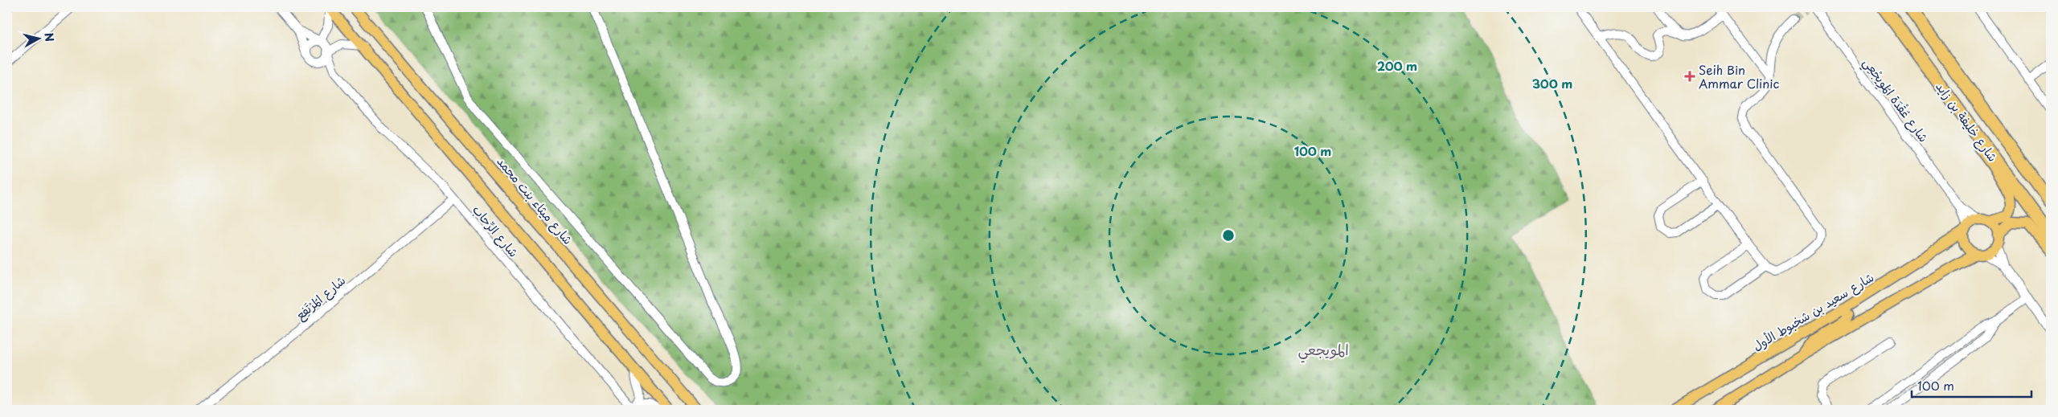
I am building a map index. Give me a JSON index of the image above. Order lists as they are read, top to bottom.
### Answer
{
  "streets": {
    "highway": ["شارع خليفة بن زايد"],
    "main road": ["شارع ميثاء بنت محمد", "شارع سعيد بن شخبوط الأول"],
    "street": ["شارع عُقْدَة المُوِيجْعِي", "شارع الرِّحاب", "شارع المُرْتَفِع"]
  },
  "crossings": [
    ["شارع عُقْدَة المُوِيجْعِي", "شارع سعيد بن شخبوط الأول"],
    ["شارع الرِّحاب", "شارع المُرْتَفِع"]
  ],
  "districts": ["المويجعي"],
  "places": {
    "health": ["Seih Bin Ammar Clinic"]
  },
  "scale_bar": "100 m",
  "north": "right",
  "rings": ["200 m", "300 m", "100 m"]
}
